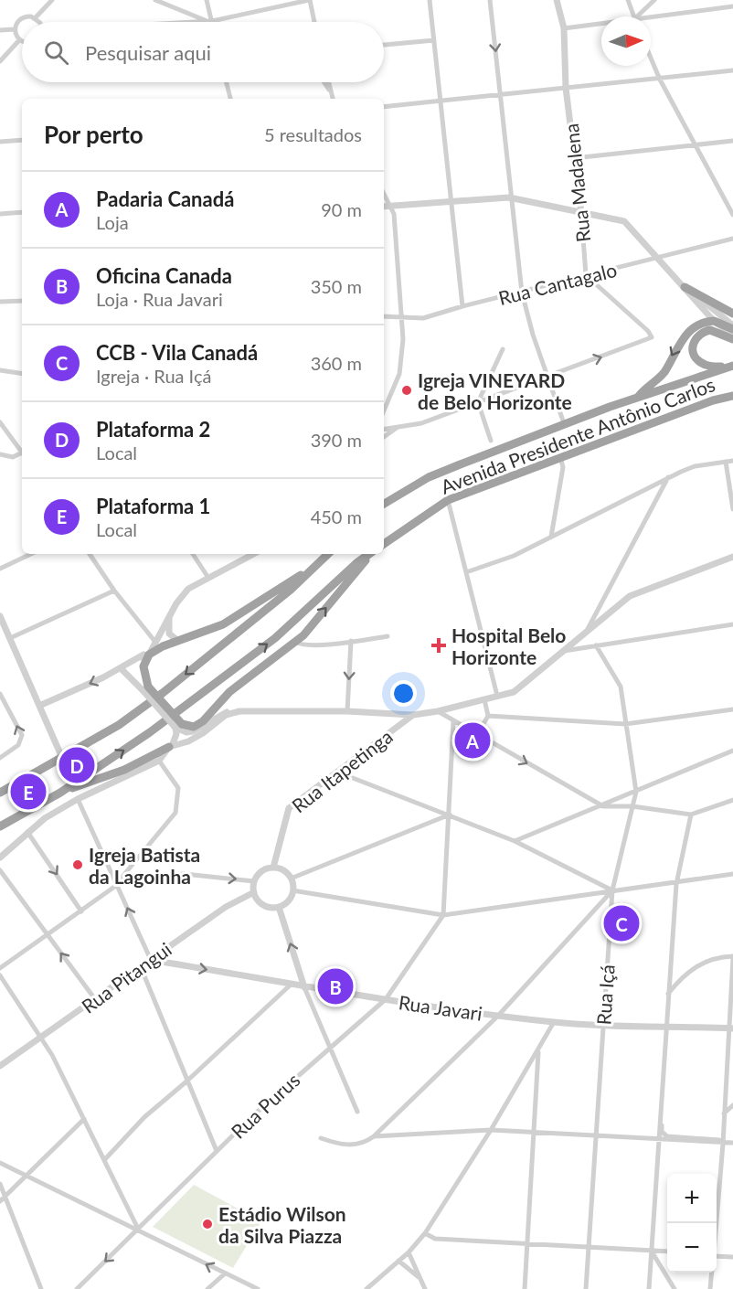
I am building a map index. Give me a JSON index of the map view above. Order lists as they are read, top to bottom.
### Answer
{
  "streets": {
    "highway": ["Avenida Presidente Antônio Carlos"],
    "street": [
      "Rua Madalena",
      "Rua Cantagalo",
      "Rua Itapetinga",
      "Rua Pitangui",
      "Rua Içá",
      "Rua Javari",
      "Rua Purus"
    ]
  },
  "crossings": [
    ["Rua Madalena", "Rua Cantagalo"],
    ["Rua Itapetinga", "Rua Pitangui"],
    ["Rua Pitangui", "Rua Javari"],
    ["Rua Içá", "Rua Javari"],
    ["Rua Javari", "Rua Purus"]
  ],
  "places": {
    "other": ["Igreja VINEYARD de Belo Horizonte", "Igreja Batista da Lagoinha", "Estádio Wilson da Silva Piazza"],
    "health": ["Hospital Belo Horizonte"]
  },
  "north": "right",
  "page": {
    "search": "Pesquisar aqui",
    "heading": ["Por perto", "5 resultados"],
    "list": [
      {
        "mark": "A",
        "name": "Padaria Canadá",
        "note": "Loja",
        "value": "90 m"
      },
      {
        "mark": "B",
        "name": "Oficina Canada",
        "note": "Loja · Rua Javari",
        "value": "350 m"
      },
      {
        "mark": "C",
        "name": "CCB - Vila Canadá",
        "note": "Igreja · Rua Içá",
        "value": "360 m"
      },
      {
        "mark": "D",
        "name": "Plataforma 2",
        "note": "Local",
        "value": "390 m"
      },
      {
        "mark": "E",
        "name": "Plataforma 1",
        "note": "Local",
        "value": "450 m"
      }
    ],
    "pins": [
      "A",
      "D",
      "E",
      "C",
      "B"
    ],
    "map_buttons": ["+", "−"]
  }
}
